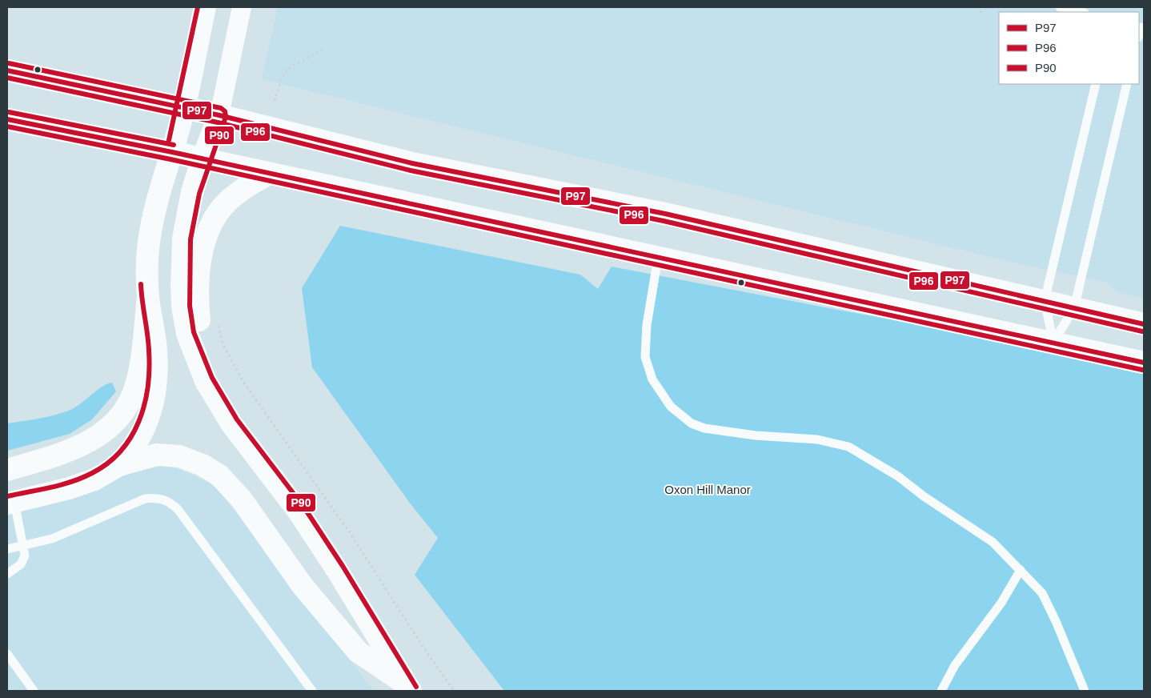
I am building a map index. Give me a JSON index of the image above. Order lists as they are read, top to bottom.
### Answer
{
  "parks": ["Oxon Hill Manor"],
  "lines": ["transit line P90", "transit line P97", "transit line P96"],
  "legend": ["P97", "P96", "P90"]
}
